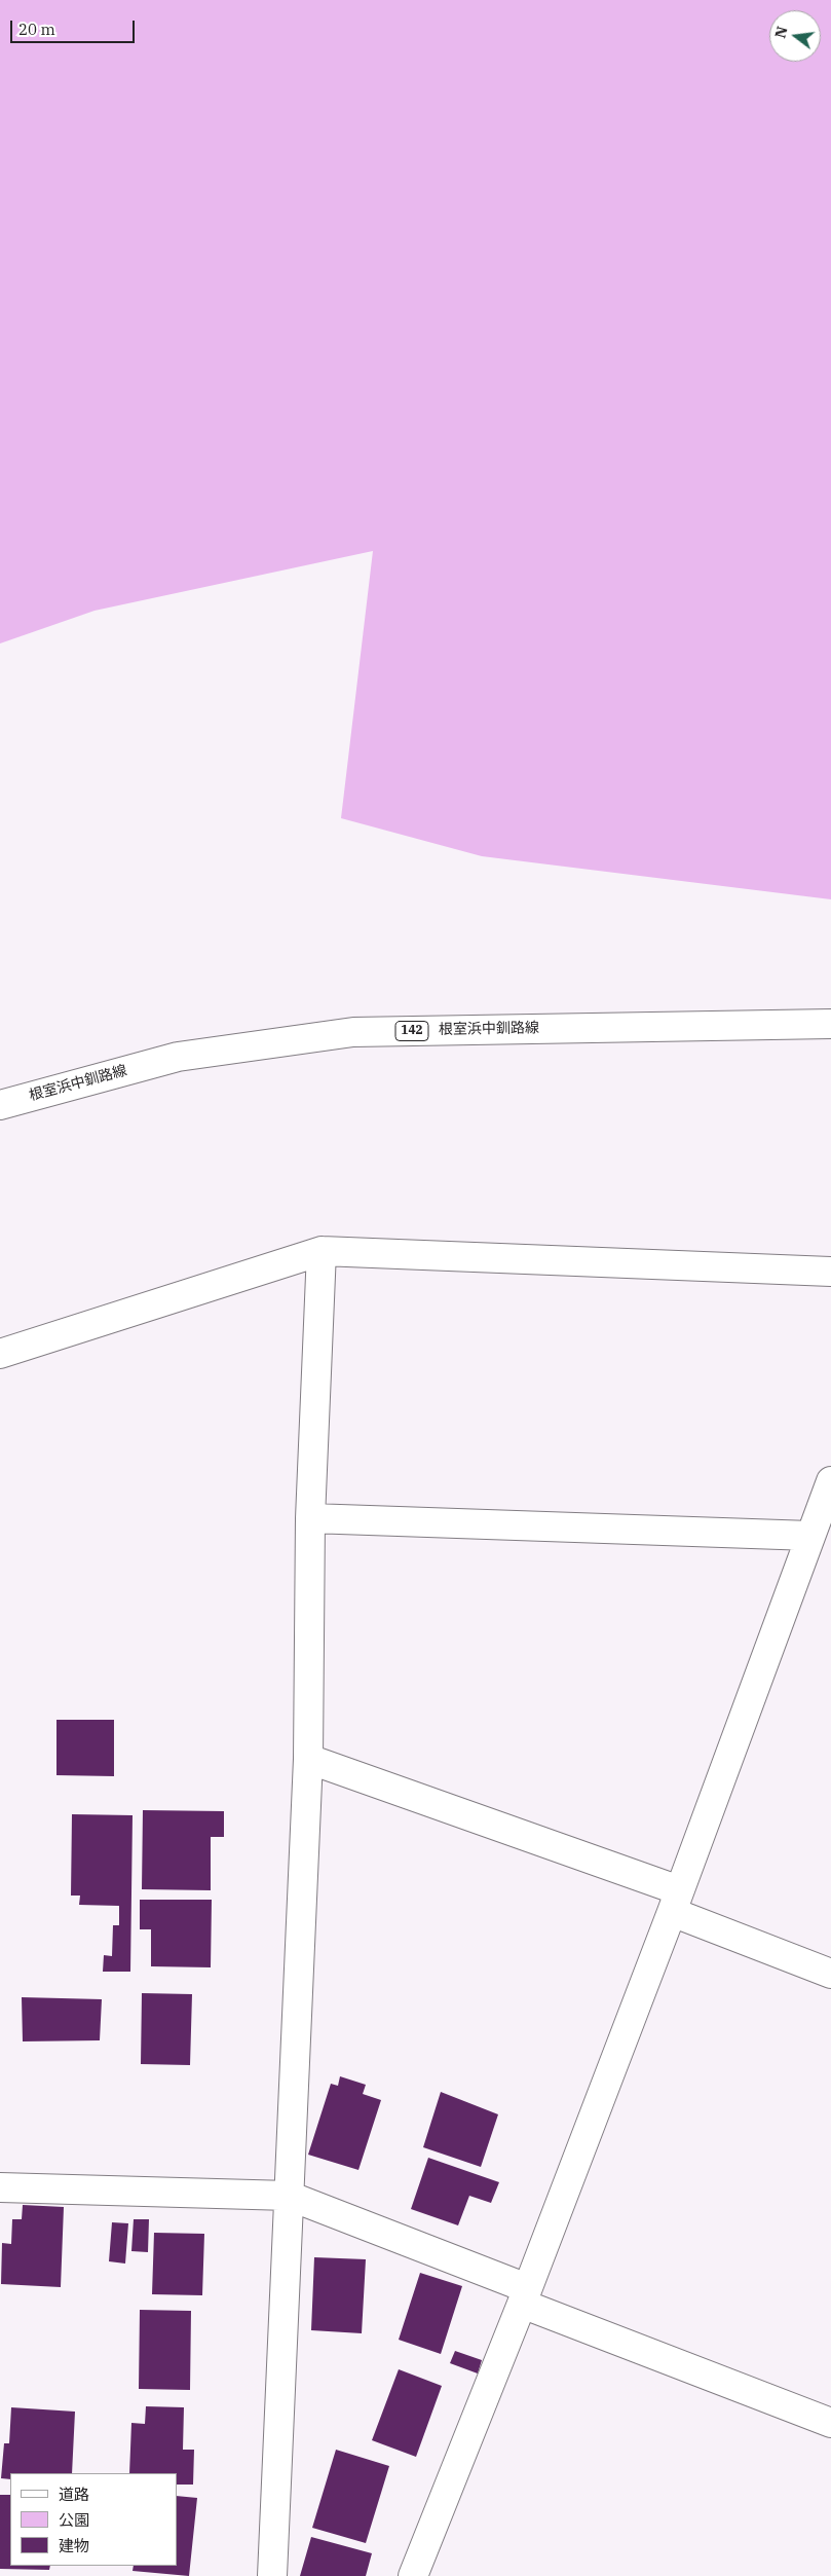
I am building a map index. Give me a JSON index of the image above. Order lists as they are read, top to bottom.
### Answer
{
  "streets": {
    "street": ["根室浜中釧路線", "142"]
  },
  "legend": ["道路", "公園", "建物"],
  "scale_bar": "20 m",
  "north": "left"
}
